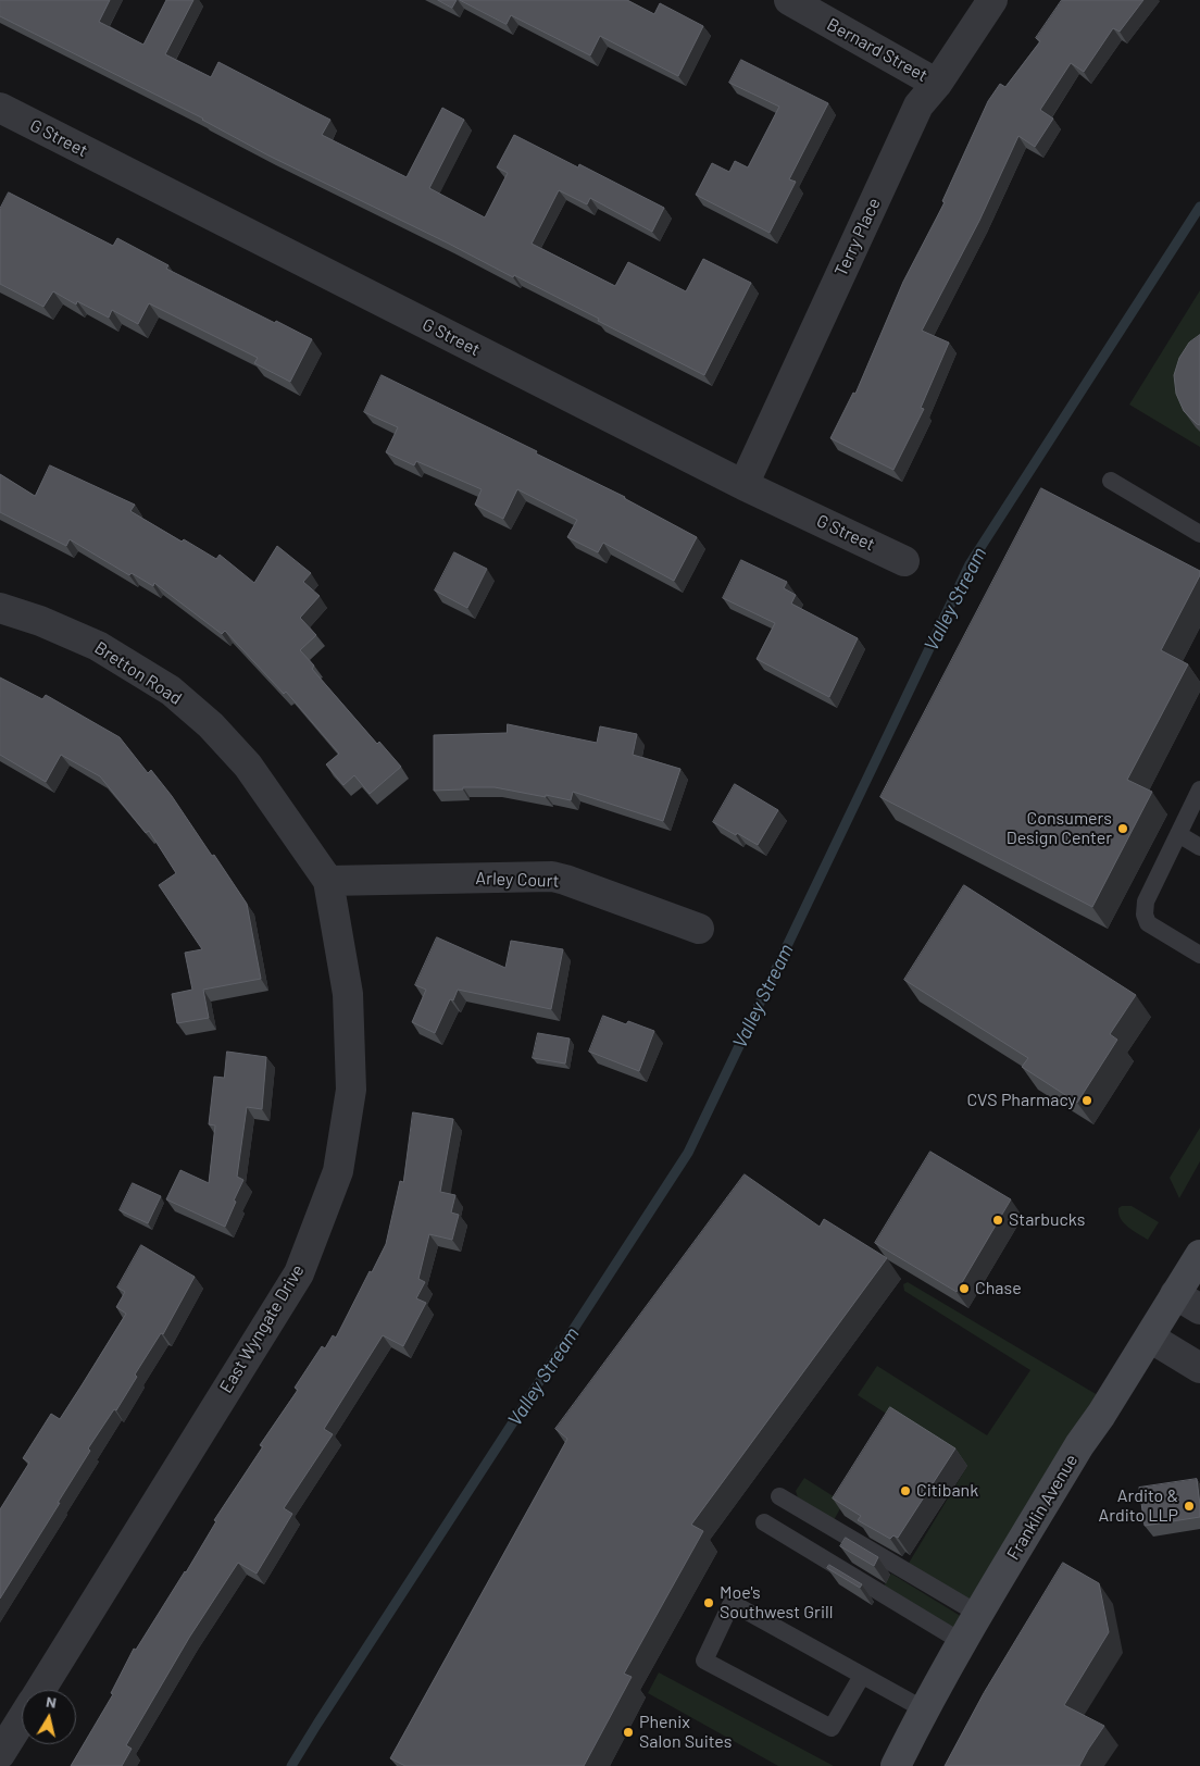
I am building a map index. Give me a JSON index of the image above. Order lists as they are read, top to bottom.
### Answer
{
  "streets": {
    "main road": ["Franklin Avenue"],
    "street": [
      "Bernard Street",
      "G Street",
      "Terry Place",
      "Bretton Road",
      "Arley Court",
      "East Wyngate Drive"
    ]
  },
  "crossings": [
    ["Bernard Street", "Terry Place"],
    ["G Street", "Terry Place"],
    ["Bretton Road", "Arley Court"],
    ["Bretton Road", "East Wyngate Drive"],
    ["Arley Court", "East Wyngate Drive"]
  ],
  "water": ["Valley Stream"],
  "places": [
    "Consumers Design Center",
    "CVS Pharmacy",
    "Starbucks",
    "Chase",
    "Citibank",
    "Ardito & Ardito LLP",
    "Moe's Southwest Grill",
    "Phenix Salon Suites"
  ],
  "north": "top"
}
